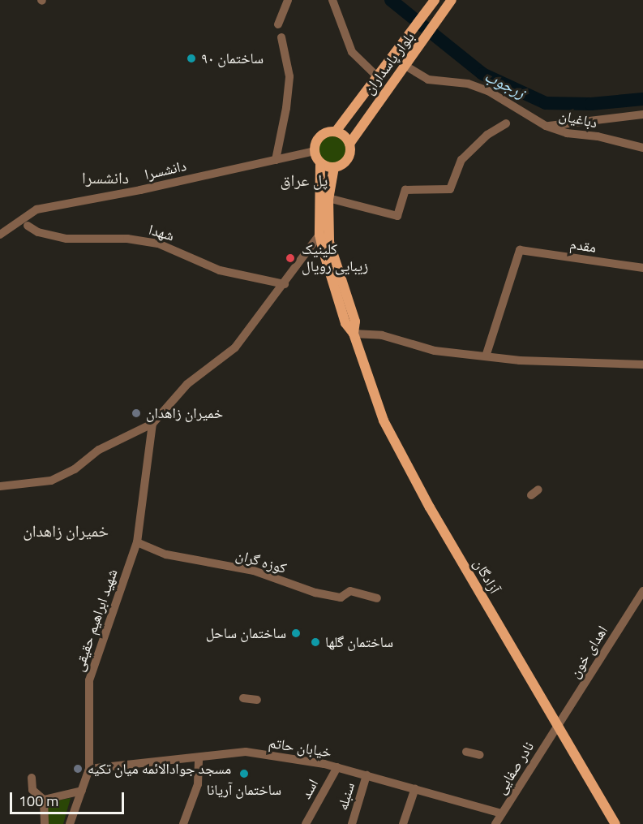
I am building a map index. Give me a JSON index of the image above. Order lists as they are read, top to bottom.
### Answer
{
  "streets": {
    "main road": ["بلوار پاسداران", "آزادگان"],
    "street": [
      "دباغیان",
      "دانشسرا",
      "شهدا",
      "مقدم",
      "کوزه گران",
      "شهید ابراهیم حقیقی",
      "اهدای خون",
      "خیابان حاتم",
      "نادر صفایی",
      "اسد",
      "سنبله"
    ]
  },
  "crossings": [
    ["بلوار پاسداران", "دباغیان"],
    ["بلوار پاسداران", "دانشسرا"],
    ["بلوار پاسداران", "آزادگان"],
    ["دانشسرا", "آزادگان"],
    ["کوزه گران", "شهید ابراهیم حقیقی"],
    ["آزادگان", "اهدای خون"],
    ["آزادگان", "نادر صفایی"],
    ["شهید ابراهیم حقیقی", "خیابان حاتم"],
    ["اهدای خون", "نادر صفایی"],
    ["خیابان حاتم", "نادر صفایی"],
    ["خیابان حاتم", "اسد"],
    ["خیابان حاتم", "سنبله"]
  ],
  "districts": ["دانشسرا", "پل عراق", "خمیران زاهدان"],
  "water": ["زرجوب"],
  "places": [
    "ساختمان ۹۰",
    "کلینیک زیبایی رویال",
    "خمیران زاهدان",
    "ساختمان ساحل",
    "ساختمان گلها",
    "مسجد جوادالائمه میان تکیه",
    "ساختمان آریانا"
  ],
  "scale_bar": "100 m"
}
